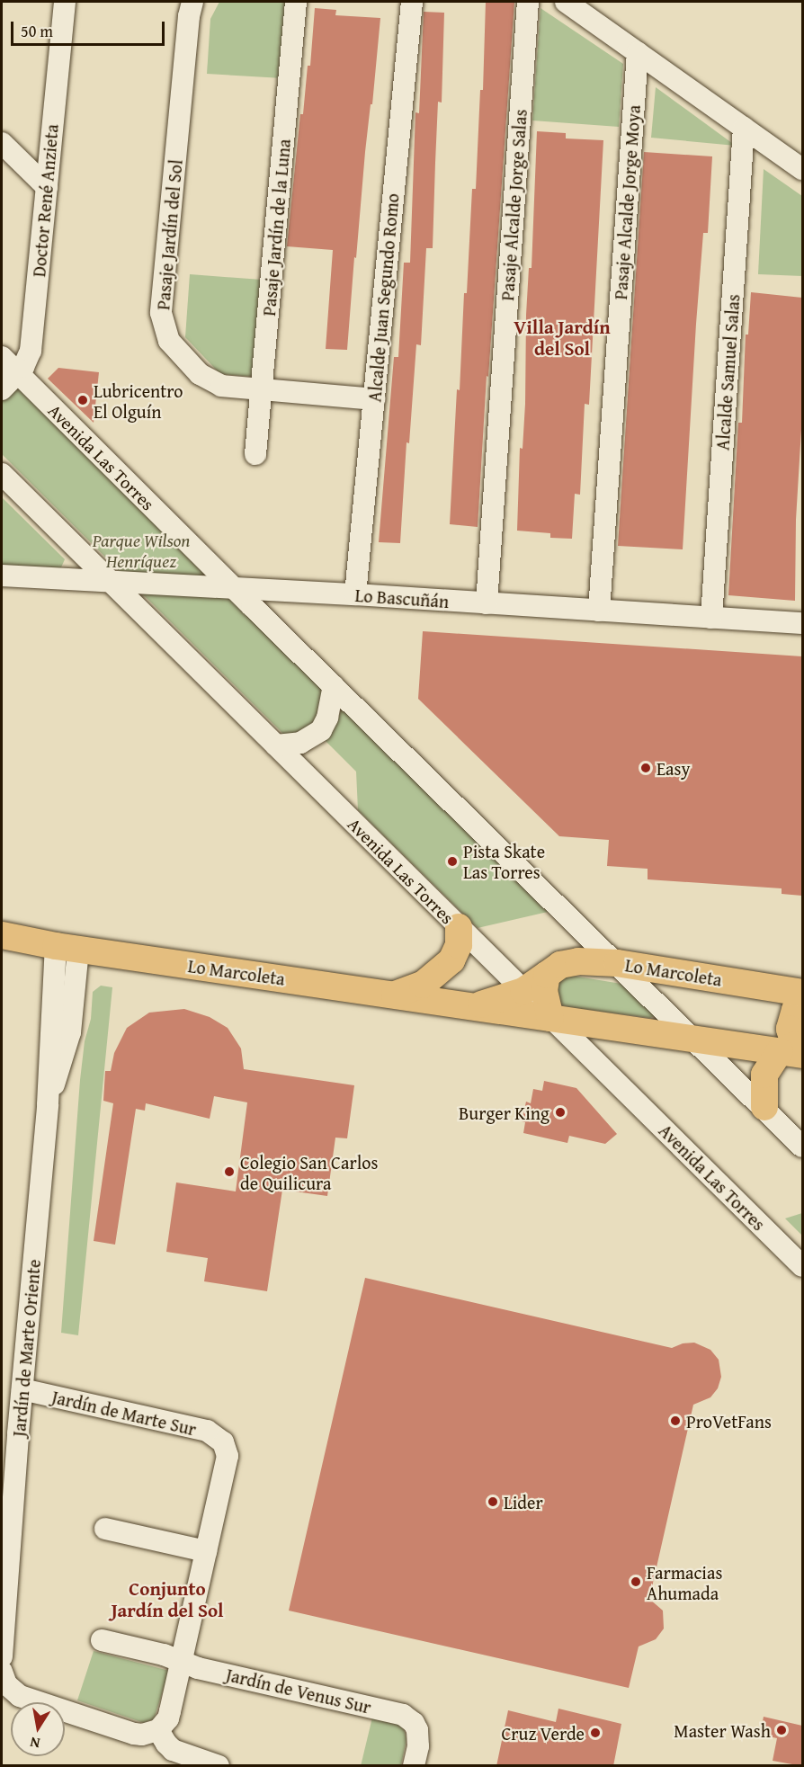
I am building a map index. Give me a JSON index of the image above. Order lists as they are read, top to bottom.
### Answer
{
  "streets": {
    "main road": ["Lo Marcoleta"],
    "street": [
      "Doctor René Anzieta",
      "Pasaje Alcalde Jorge Moya",
      "Pasaje Alcalde Jorge Salas",
      "Pasaje Jardín de la Luna",
      "Pasaje Jardín del Sol",
      "Alcalde Juan Segundo Romo",
      "Alcalde Samuel Salas",
      "Avenida Las Torres",
      "Lo Bascuñán",
      "Jardín de Marte Oriente",
      "Jardín de Marte Sur",
      "Jardín de Venus Sur"
    ]
  },
  "crossings": [
    ["Doctor René Anzieta", "Avenida Las Torres"],
    ["Pasaje Alcalde Jorge Moya", "Lo Bascuñán"],
    ["Pasaje Alcalde Jorge Salas", "Lo Bascuñán"],
    ["Pasaje Jardín de la Luna", "Pasaje Jardín del Sol"],
    ["Pasaje Jardín del Sol", "Alcalde Juan Segundo Romo"],
    ["Alcalde Juan Segundo Romo", "Lo Bascuñán"],
    ["Alcalde Samuel Salas", "Lo Bascuñán"],
    ["Avenida Las Torres", "Lo Bascuñán"],
    ["Avenida Las Torres", "Lo Marcoleta"],
    ["Lo Marcoleta", "Jardín de Marte Oriente"],
    ["Jardín de Marte Oriente", "Jardín de Marte Sur"]
  ],
  "districts": ["Villa Jardín del Sol", "Conjunto Jardín del Sol"],
  "parks": ["Parque Wilson Henríquez"],
  "places": [
    "Lubricentro El Olguín",
    "Easy",
    "Pista Skate Las Torres",
    "Burger King",
    "Colegio San Carlos de Quilicura",
    "ProVetFans",
    "Lider",
    "Farmacias Ahumada",
    "Master Wash",
    "Cruz Verde"
  ],
  "scale_bar": "50 m",
  "north": "bottom"
}
